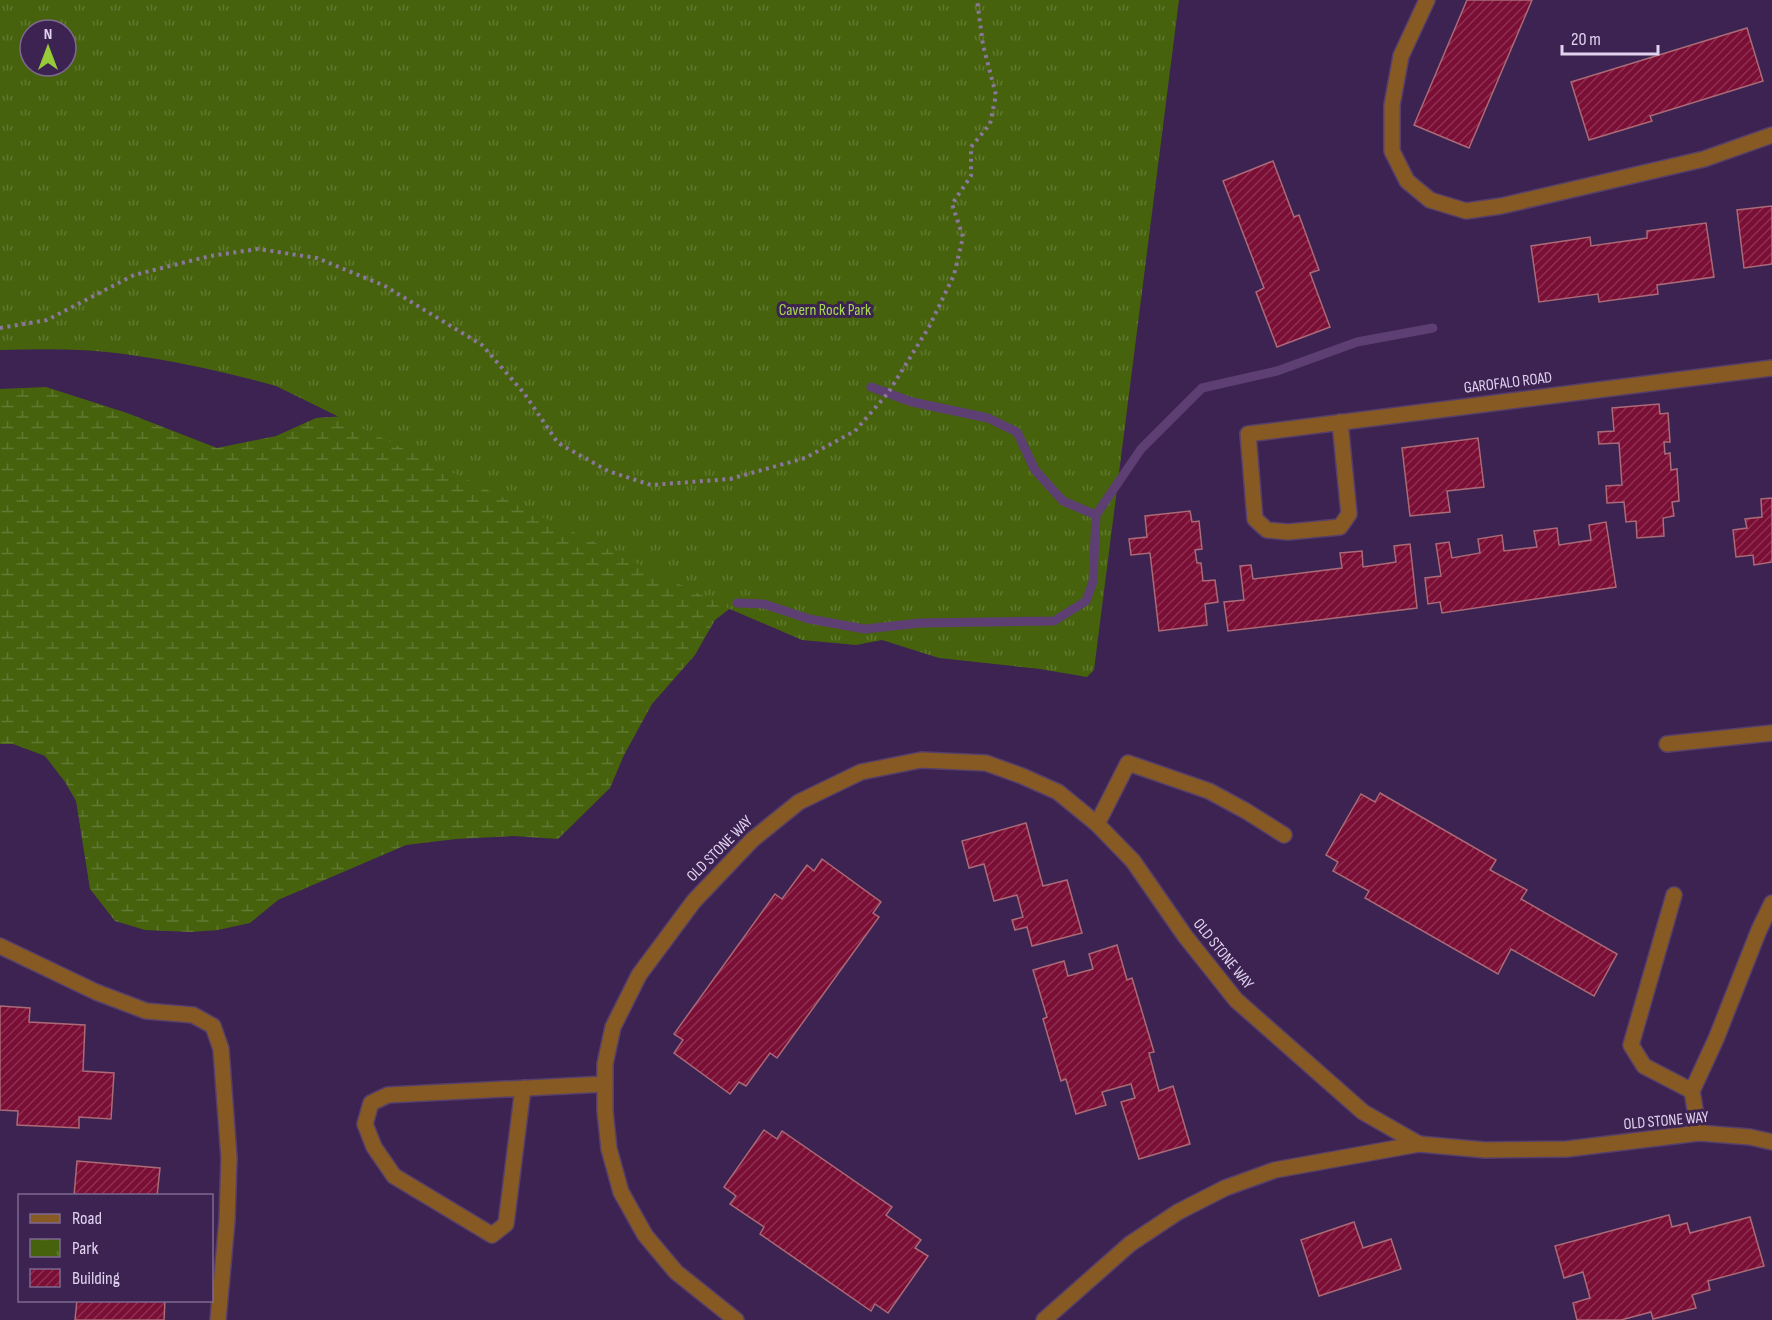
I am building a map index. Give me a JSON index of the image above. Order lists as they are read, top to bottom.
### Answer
{
  "streets": {
    "street": ["GAROFALO ROAD", "OLD STONE WAY"]
  },
  "parks": ["Cavern Rock Park"],
  "legend": ["Road", "Park", "Building"],
  "scale_bar": "20 m",
  "north": "top"
}
